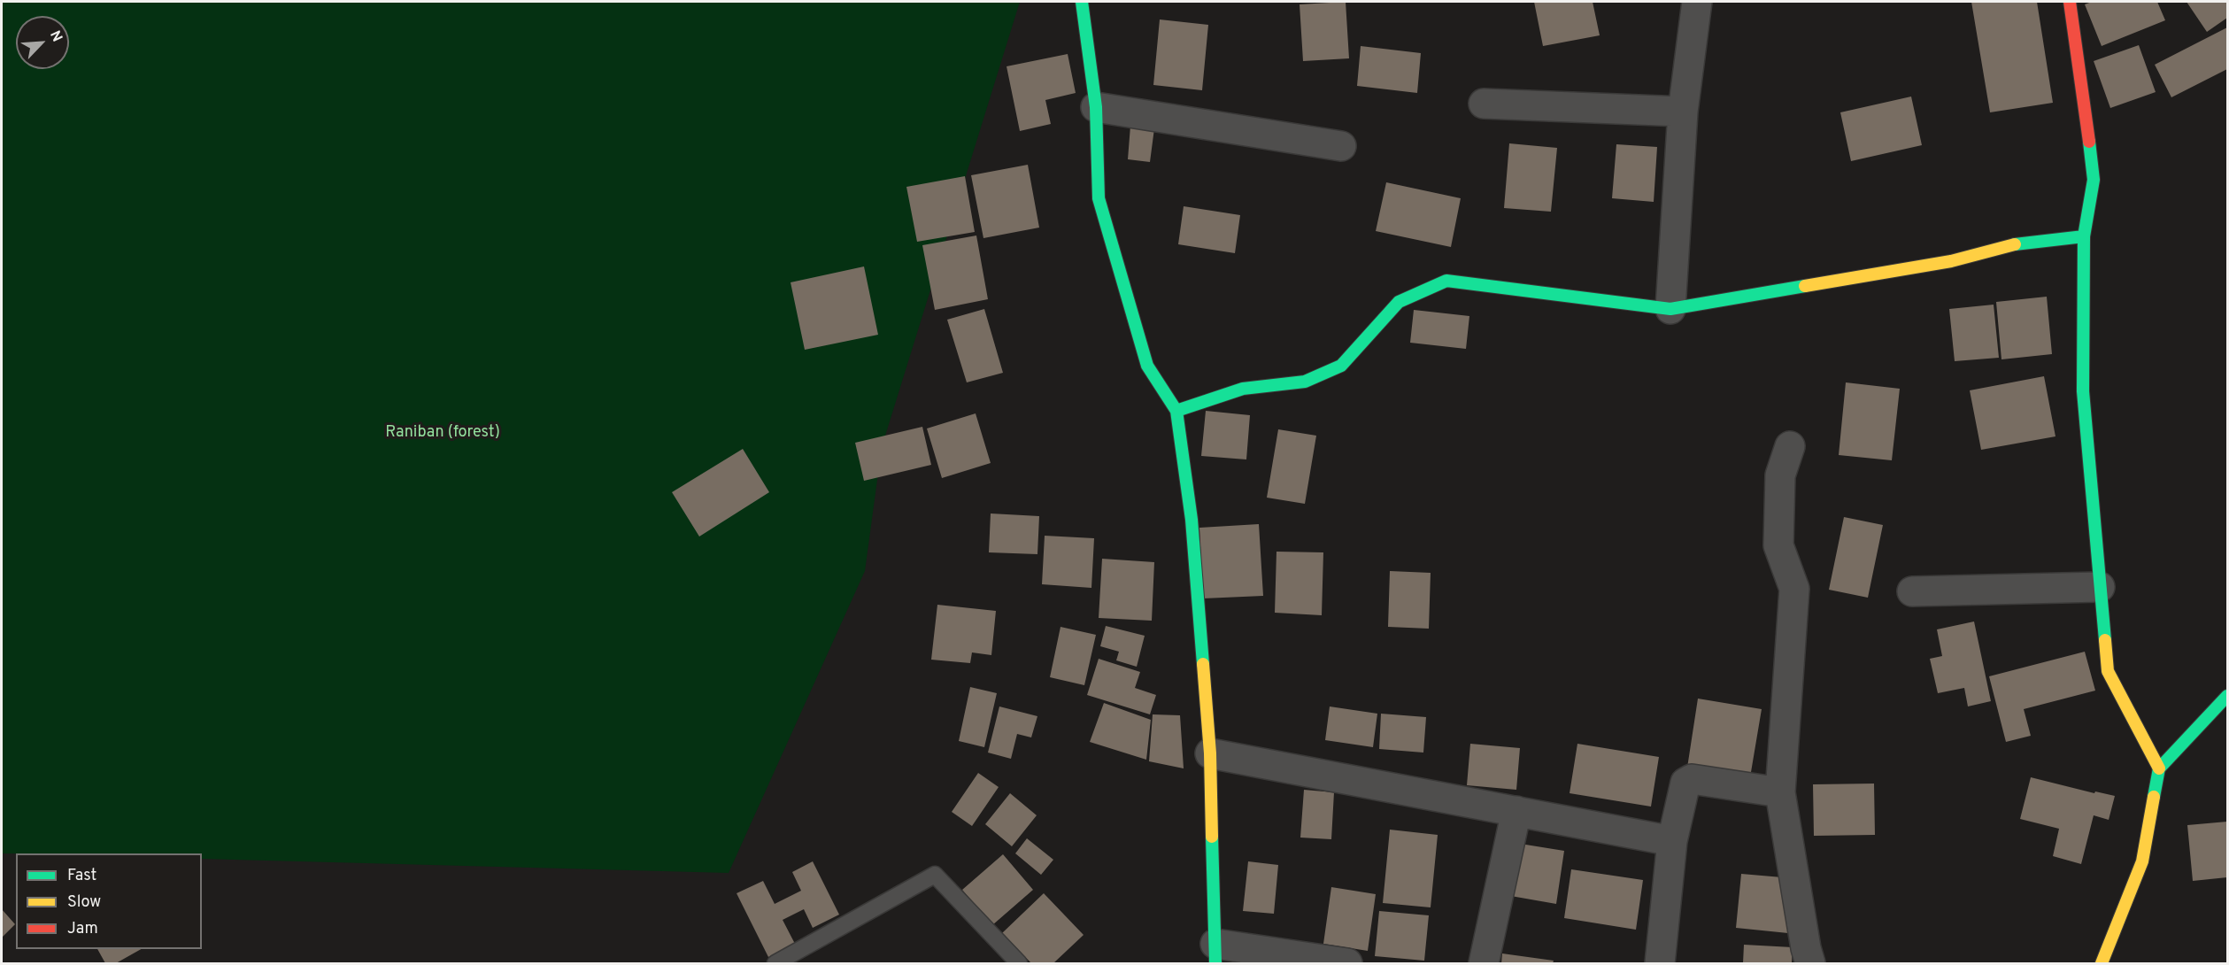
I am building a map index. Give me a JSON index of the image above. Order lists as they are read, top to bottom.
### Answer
{
  "parks": ["Raniban (forest)"],
  "legend": ["Fast", "Slow", "Jam"],
  "north": "top right"
}
